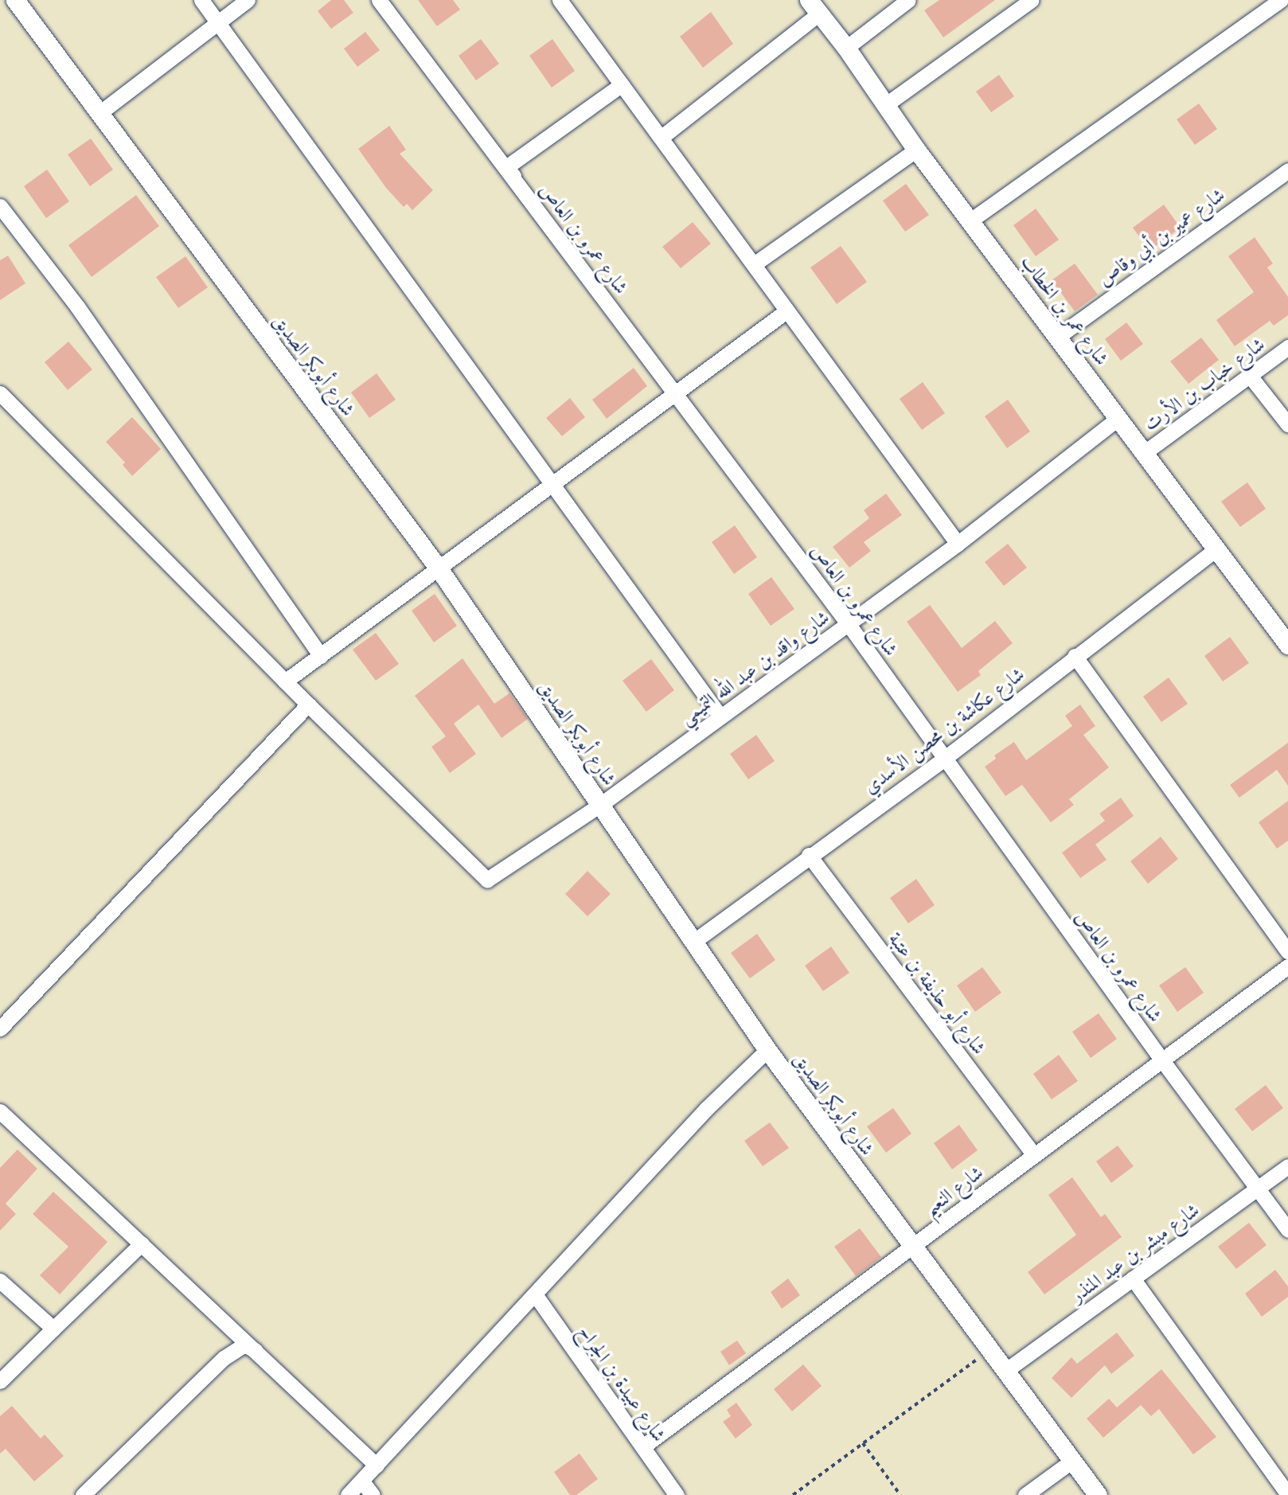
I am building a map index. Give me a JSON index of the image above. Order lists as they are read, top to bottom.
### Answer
{
  "streets": {
    "street": [
      "شارع عمير بن أبي وقاص",
      "شارع عمرو بن العاص",
      "شارع عمر بن الخطاب",
      "شارع أبوبكر الصديق",
      "شارع خباب بن الأرت",
      "شارع واقد بن عبد الله التميمي",
      "شارع عكاشة بن محصن الأسدي",
      "شارع أبو حذيفة بن عتبة",
      "شارع النعيم",
      "شارع مبشر بن عبد المنذر",
      "شارع عبيدة بن الجراح"
    ]
  },
  "crossings": [
    ["شارع عمير بن أبي وقاص", "شارع عمر بن الخطاب"],
    ["شارع عمرو بن العاص", "شارع واقد بن عبد الله التميمي"],
    ["شارع عمرو بن العاص", "شارع عكاشة بن محصن الأسدي"],
    ["شارع عمرو بن العاص", "شارع النعيم"],
    ["شارع عمرو بن العاص", "شارع مبشر بن عبد المنذر"],
    ["شارع عمر بن الخطاب", "شارع خباب بن الأرت"],
    ["شارع عمر بن الخطاب", "شارع واقد بن عبد الله التميمي"],
    ["شارع عمر بن الخطاب", "شارع عكاشة بن محصن الأسدي"],
    ["شارع أبوبكر الصديق", "شارع واقد بن عبد الله التميمي"],
    ["شارع أبوبكر الصديق", "شارع عكاشة بن محصن الأسدي"],
    ["شارع أبوبكر الصديق", "شارع النعيم"],
    ["شارع أبوبكر الصديق", "شارع مبشر بن عبد المنذر"],
    ["شارع عكاشة بن محصن الأسدي", "شارع أبو حذيفة بن عتبة"],
    ["شارع أبو حذيفة بن عتبة", "شارع النعيم"],
    ["شارع النعيم", "شارع عبيدة بن الجراح"]
  ]
}
